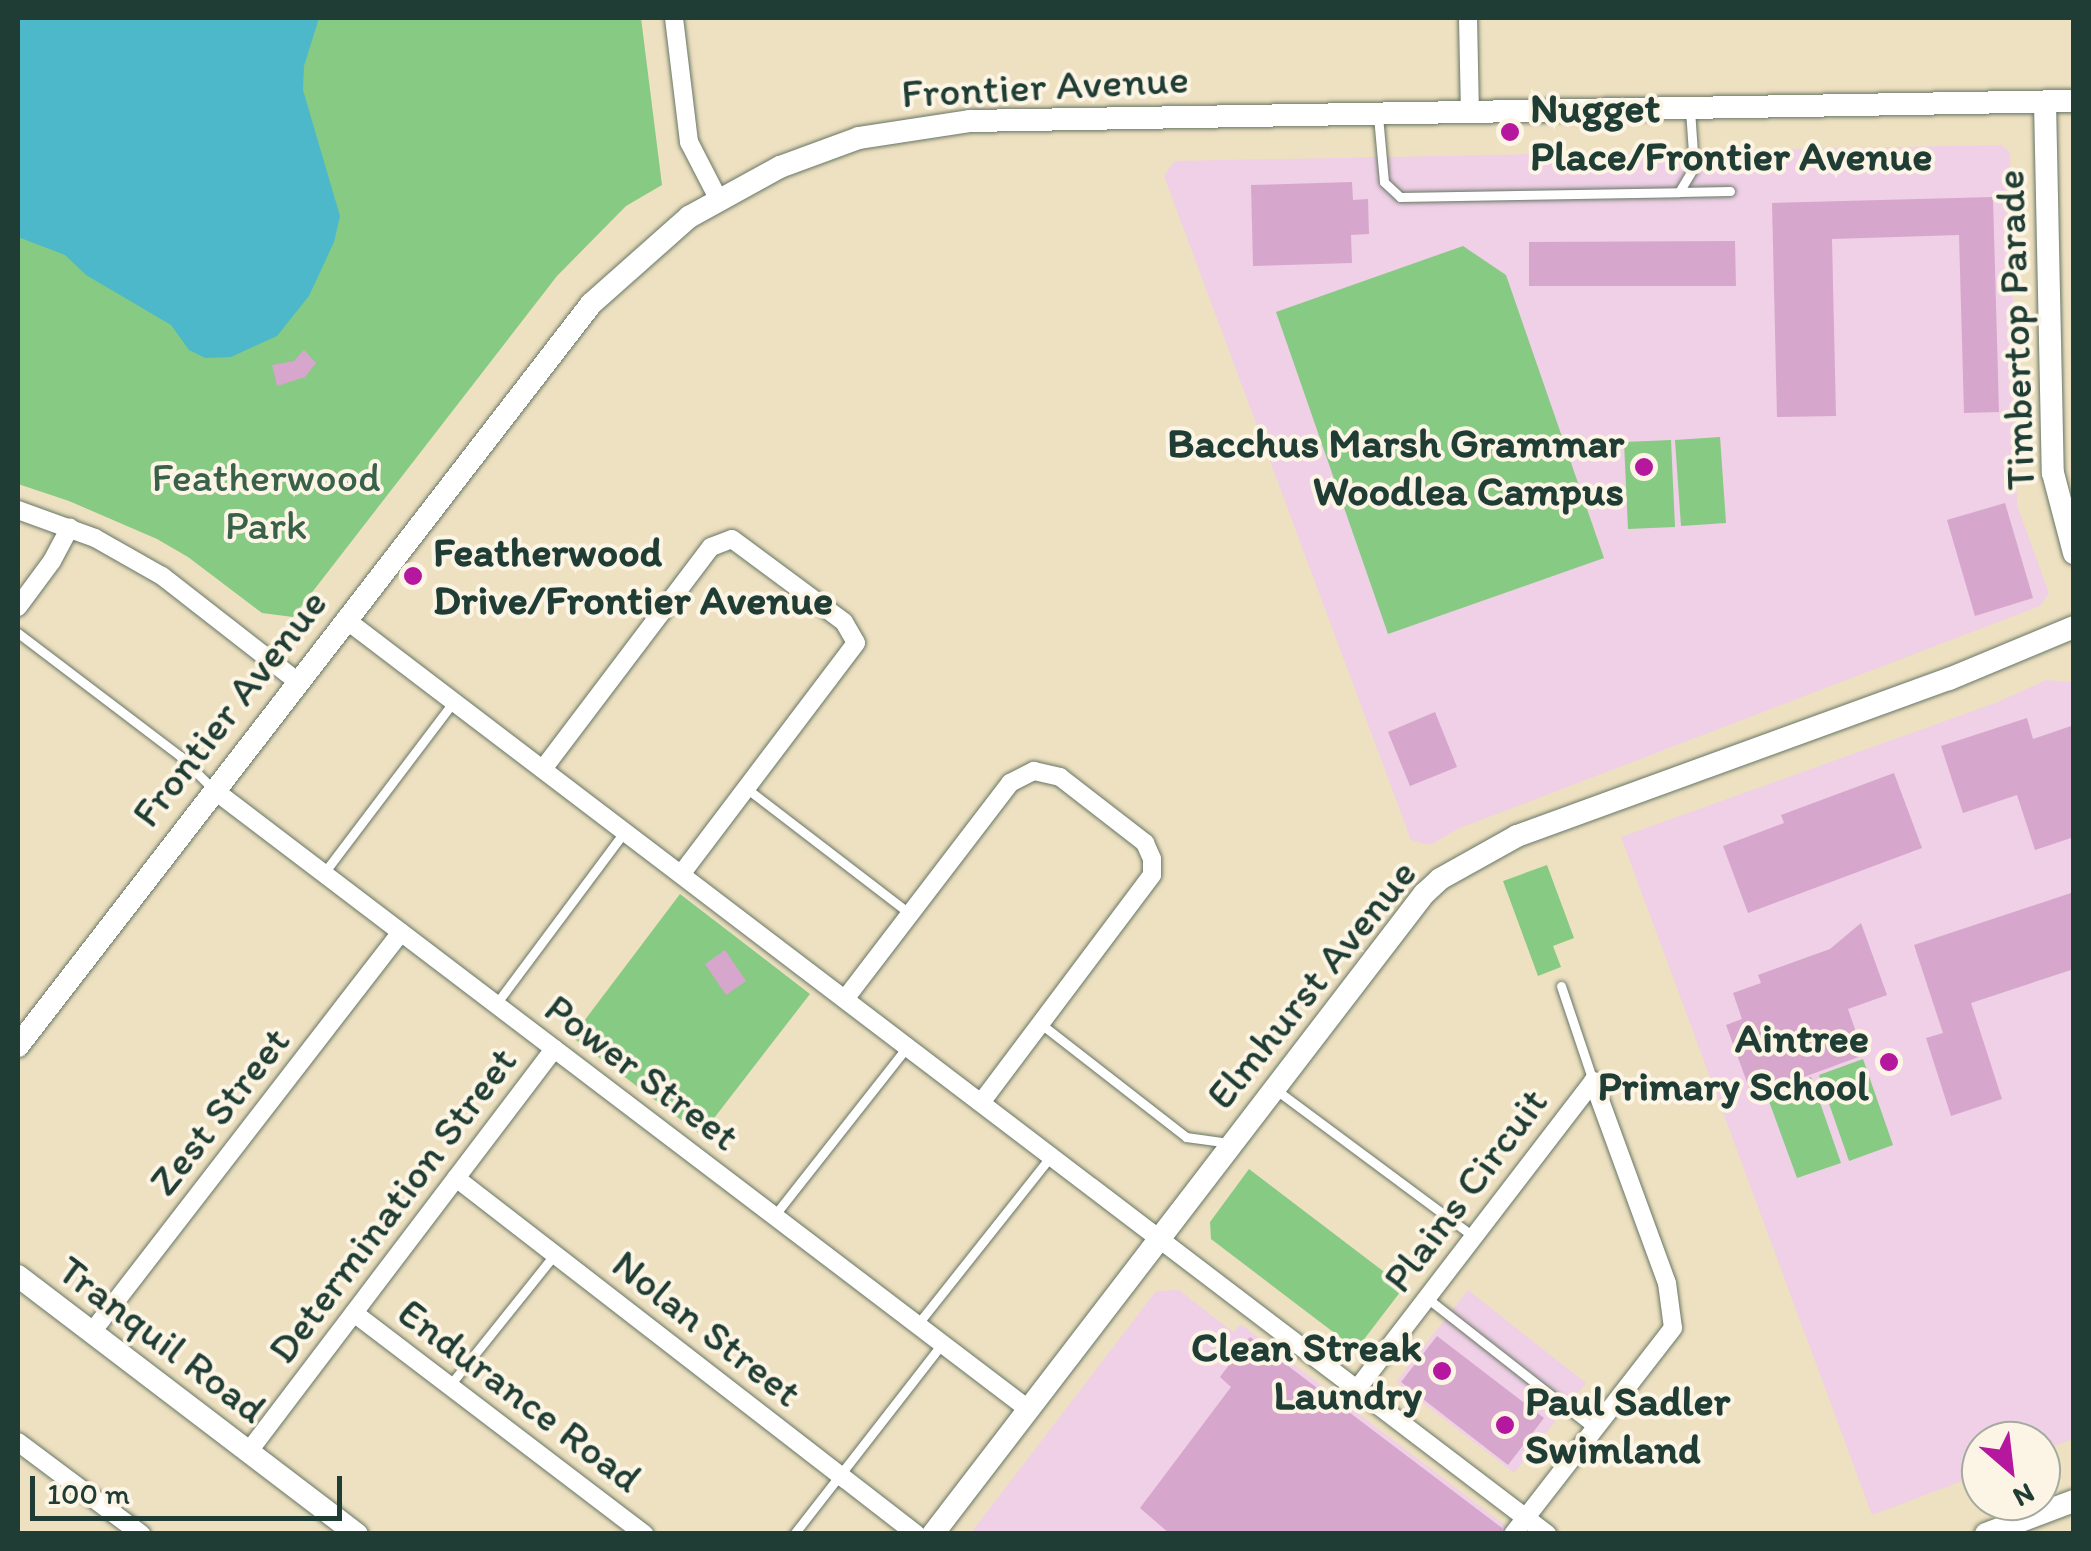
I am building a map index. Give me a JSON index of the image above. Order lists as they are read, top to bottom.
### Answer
{
  "streets": {
    "street": [
      "Frontier Avenue",
      "Timbertop Parade",
      "Elmhurst Avenue",
      "Power Street",
      "Zest Street",
      "Plains Circuit",
      "Determination Street",
      "Nolan Street",
      "Tranquil Road",
      "Endurance Road"
    ]
  },
  "crossings": [
    ["Frontier Avenue", "Timbertop Parade"],
    ["Frontier Avenue", "Power Street"],
    ["Elmhurst Avenue", "Power Street"],
    ["Power Street", "Zest Street"],
    ["Power Street", "Determination Street"],
    ["Zest Street", "Tranquil Road"],
    ["Determination Street", "Nolan Street"],
    ["Determination Street", "Tranquil Road"],
    ["Determination Street", "Endurance Road"]
  ],
  "parks": ["Featherwood Park"],
  "places": [
    "Nugget Place/Frontier Avenue",
    "Bacchus Marsh Grammar Woodlea Campus",
    "Featherwood Drive/Frontier Avenue",
    "Aintree Primary School",
    "Clean Streak Laundry",
    "Paul Sadler Swimland"
  ],
  "scale_bar": "100 m",
  "north": "bottom right"
}
